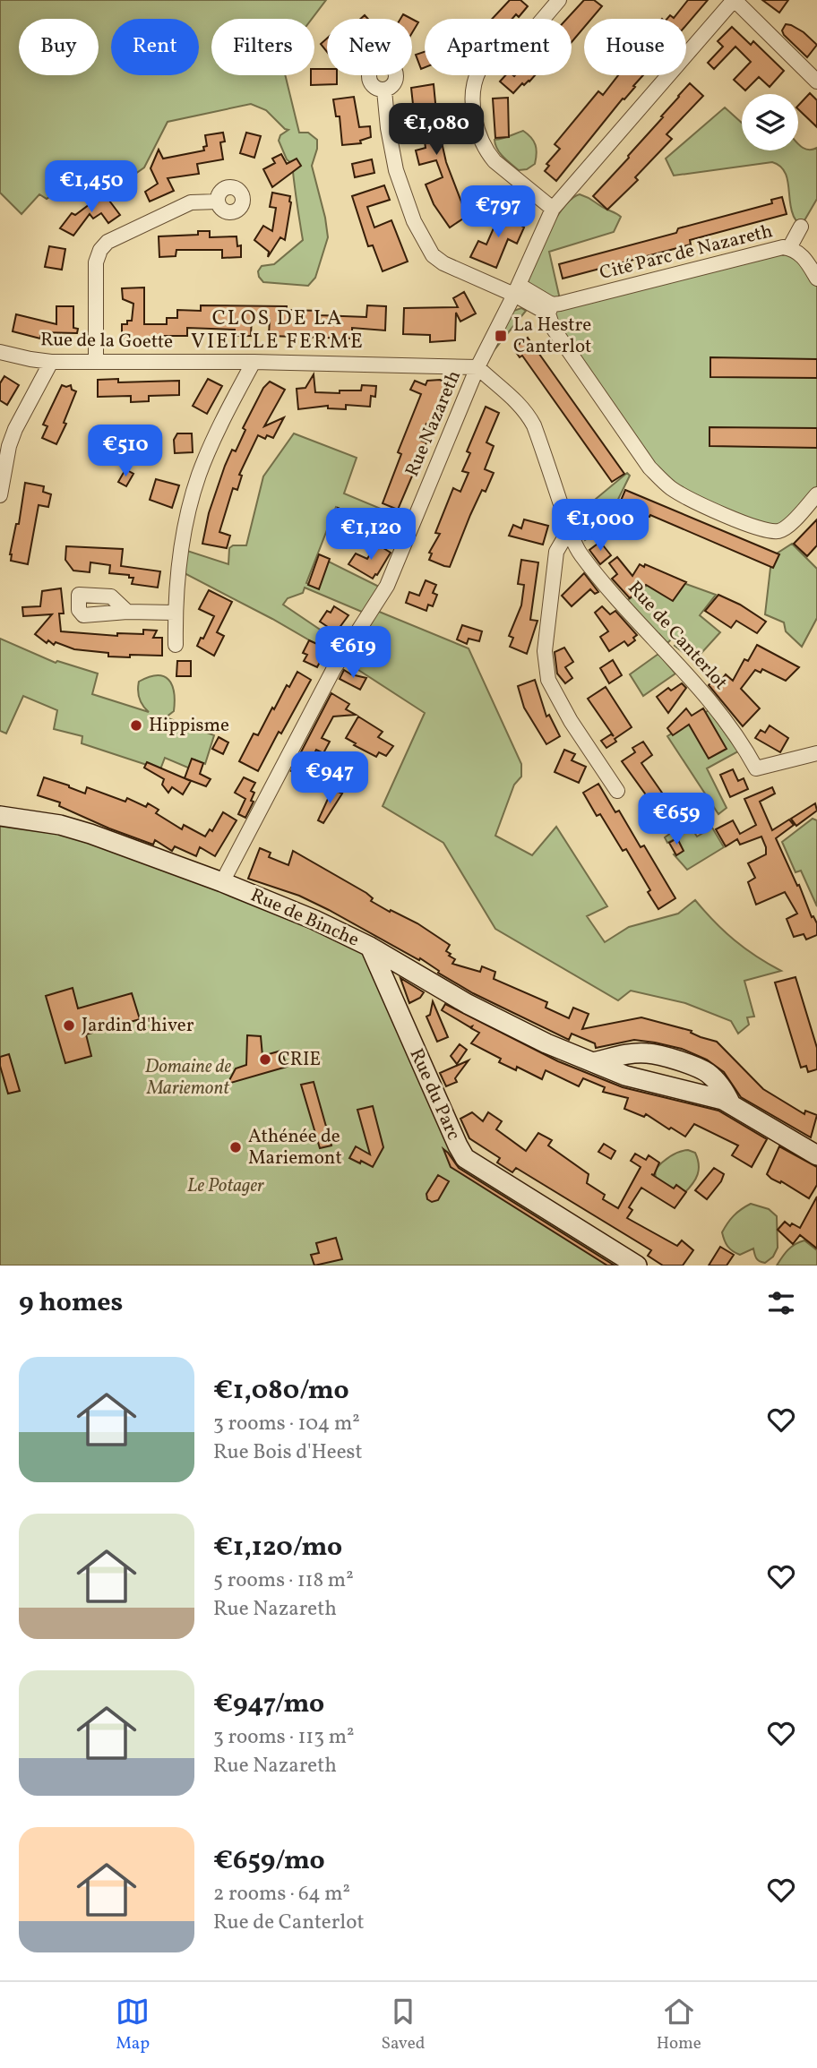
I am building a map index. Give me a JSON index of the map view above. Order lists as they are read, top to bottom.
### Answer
{
  "streets": {
    "street": [
      "Cité Parc de Nazareth",
      "Rue de la Goette",
      "Rue Nazareth",
      "Rue de Canterlot",
      "Rue de Binche",
      "Rue du Parc"
    ]
  },
  "crossings": [
    ["Rue de la Goette", "Rue Nazareth"],
    ["Rue de la Goette", "Rue de Canterlot"],
    ["Rue Nazareth", "Rue de Canterlot"],
    ["Rue Nazareth", "Rue de Binche"],
    ["Rue de Binche", "Rue du Parc"]
  ],
  "districts": ["CLOS DE LA VIEILLE FERME"],
  "parks": ["Domaine de Mariemont", "Le Potager"],
  "places": {
    "transit": ["La Hestre Canterlot"],
    "other": [
      "Hippisme",
      "Jardin d'hiver",
      "CRIE",
      "Athénée de Mariemont"
    ]
  },
  "page": {
    "chip": [
      "Buy",
      "Rent",
      "Filters",
      "New",
      "Apartment",
      "House"
    ],
    "price": [
      "€1,080",
      "€1,450",
      "€797",
      "€510",
      "€1,000",
      "€1,120",
      "€619",
      "€947",
      "€659"
    ],
    "heading": "9 homes",
    "list": [
      {
        "name": "€1,080/mo",
        "note": "3 rooms · 104 m² · Rue Bois d'Heest"
      },
      {
        "name": "€1,120/mo",
        "note": "5 rooms · 118 m² · Rue Nazareth"
      },
      {
        "name": "€947/mo",
        "note": "3 rooms · 113 m² · Rue Nazareth"
      },
      {
        "name": "€659/mo",
        "note": "2 rooms · 64 m² · Rue de Canterlot"
      }
    ],
    "tabs": ["Map", "Saved", "Home"]
  }
}
